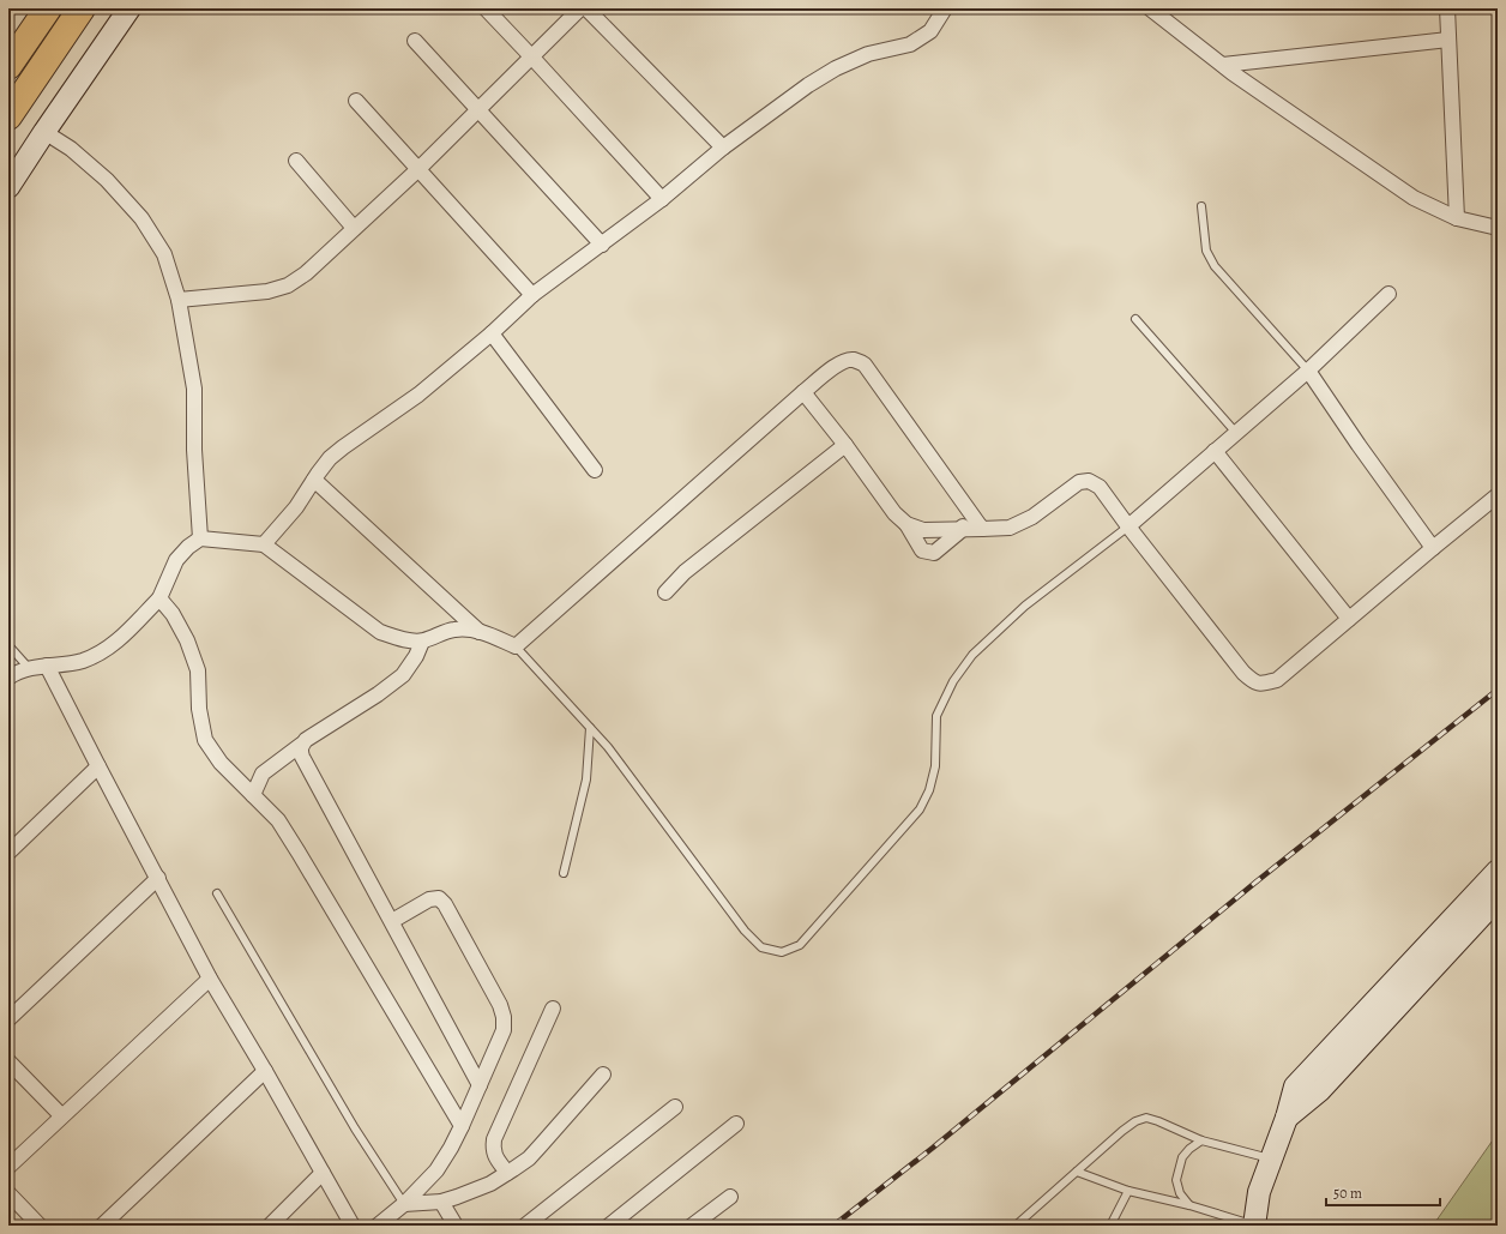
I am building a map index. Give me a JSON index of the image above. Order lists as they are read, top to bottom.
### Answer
{
  "scale_bar": "50 m"
}
